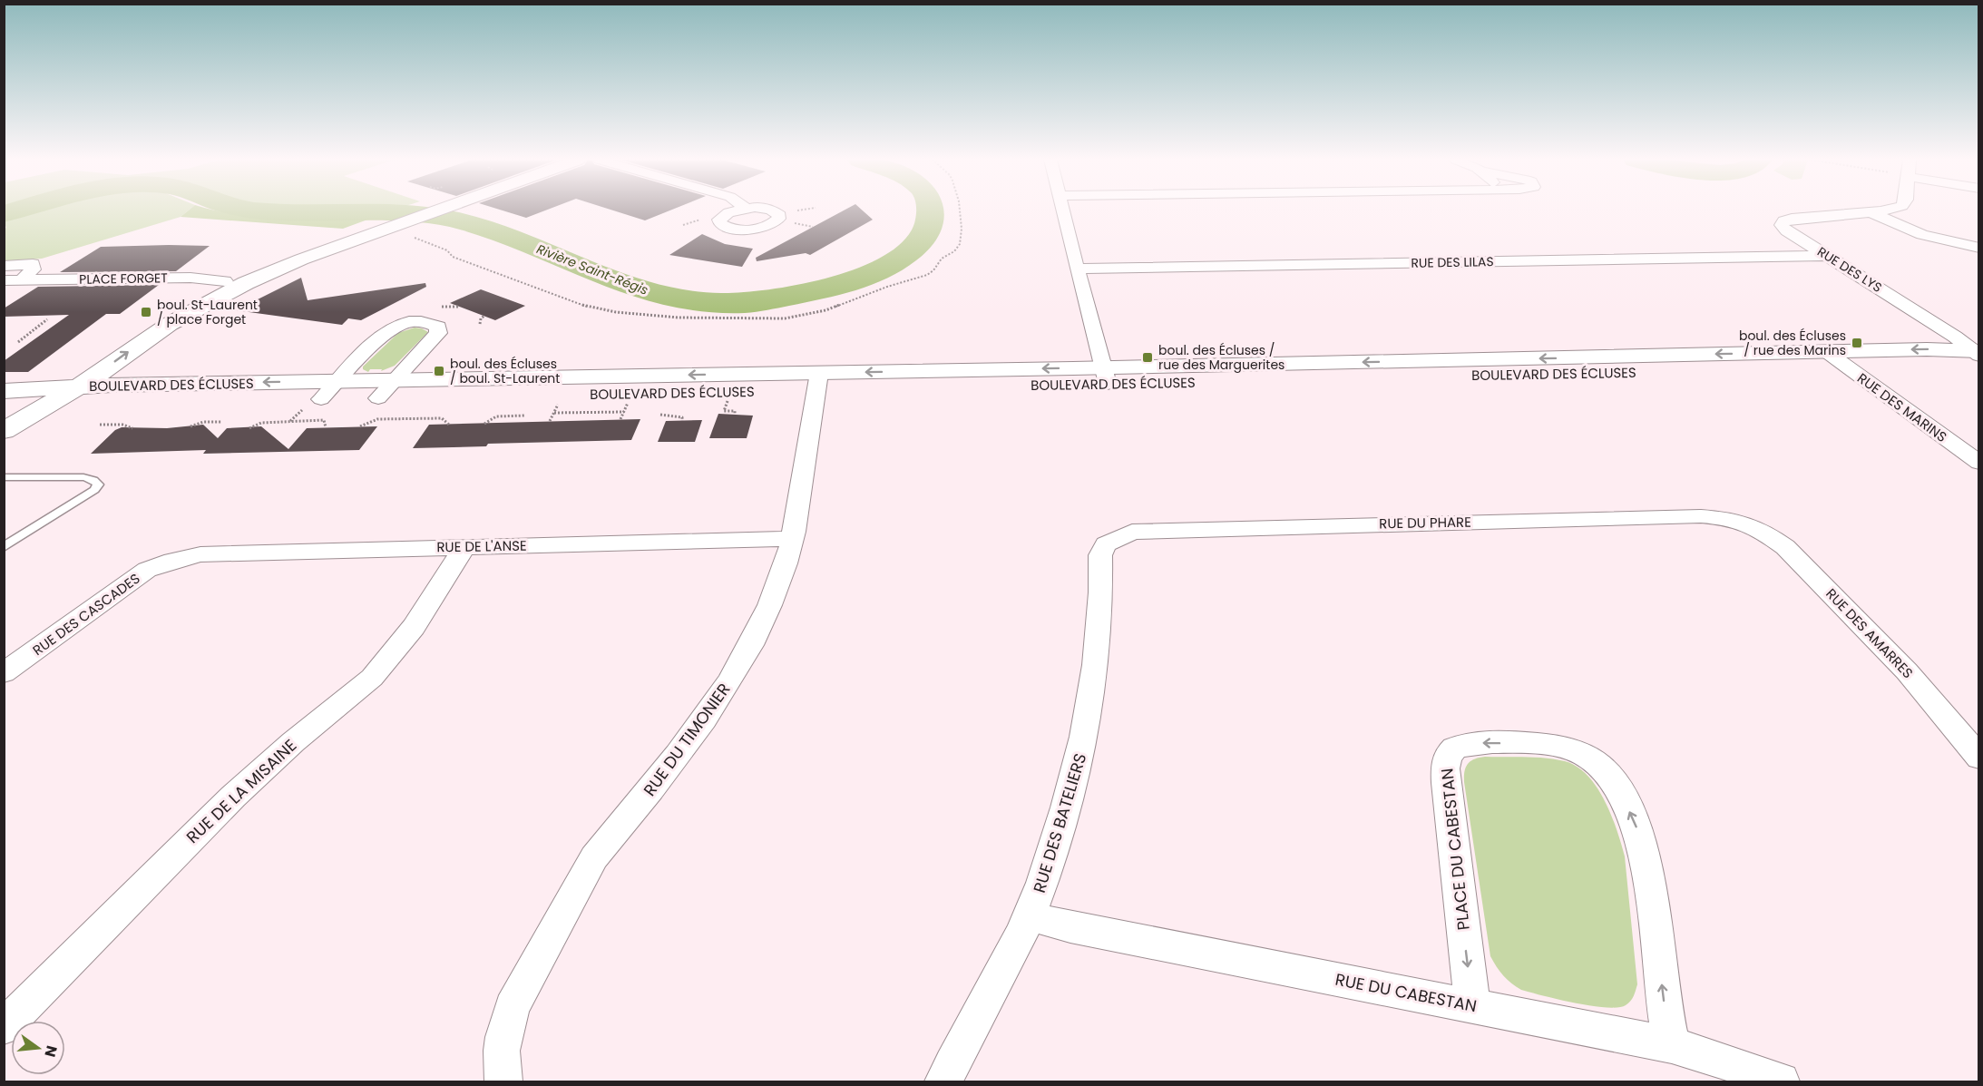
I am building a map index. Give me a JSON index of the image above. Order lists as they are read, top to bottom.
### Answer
{
  "streets": {
    "street": [
      "RUE DES LILAS",
      "RUE DES LYS",
      "PLACE FORGET",
      "BOULEVARD DES ÉCLUSES",
      "RUE DES MARINS",
      "RUE DU PHARE",
      "RUE DE L'ANSE",
      "RUE DES CASCADES",
      "RUE DES AMARRES",
      "RUE DU TIMONIER",
      "RUE DE LA MISAINE",
      "RUE DES BATELIERS",
      "PLACE DU CABESTAN",
      "RUE DU CABESTAN"
    ]
  },
  "crossings": [
    ["RUE DES LILAS", "RUE DES LYS"],
    ["RUE DES LYS", "BOULEVARD DES ÉCLUSES"],
    ["BOULEVARD DES ÉCLUSES", "RUE DES MARINS"],
    ["BOULEVARD DES ÉCLUSES", "RUE DU TIMONIER"],
    ["RUE DU PHARE", "RUE DES AMARRES"],
    ["RUE DU PHARE", "RUE DES BATELIERS"],
    ["RUE DE L'ANSE", "RUE DES CASCADES"],
    ["RUE DE L'ANSE", "RUE DU TIMONIER"],
    ["RUE DE L'ANSE", "RUE DE LA MISAINE"],
    ["RUE DES BATELIERS", "RUE DU CABESTAN"],
    ["PLACE DU CABESTAN", "RUE DU CABESTAN"]
  ],
  "water": ["Rivière Saint-Régis"],
  "places": {
    "transit": [
      "boul. St-Laurent / place Forget",
      "boul. des Écluses / rue des Marins",
      "boul. des Écluses / rue des Marguerites",
      "boul. des Écluses / boul. St-Laurent"
    ]
  },
  "north": "right"
}
